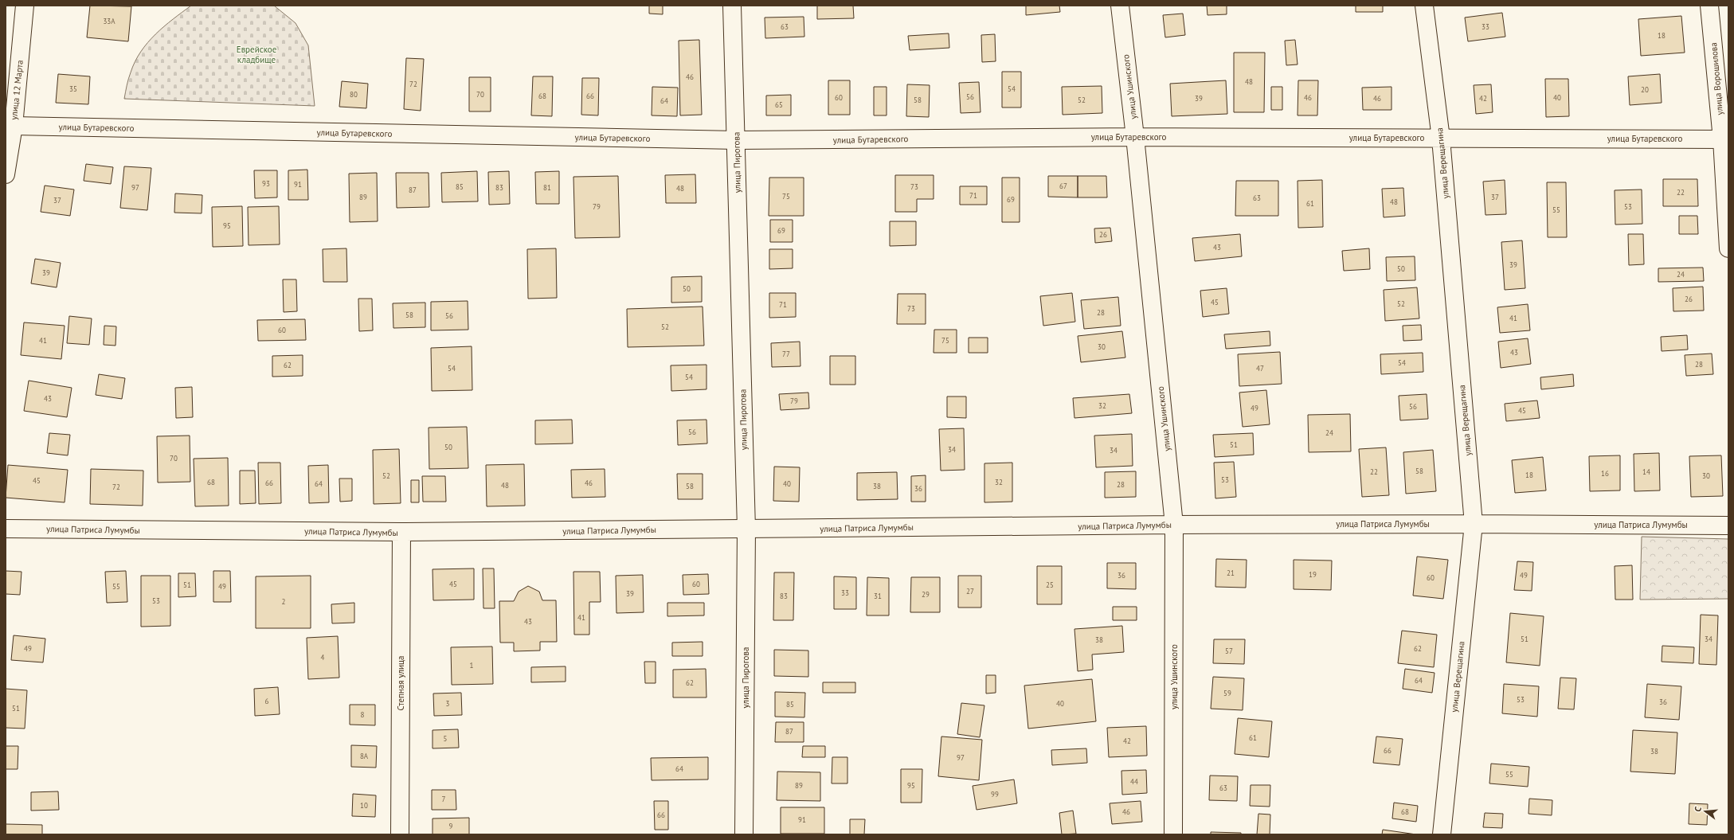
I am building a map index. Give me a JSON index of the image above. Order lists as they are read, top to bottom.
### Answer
{
  "streets": {
    "street": [
      "улица Ворошилова",
      "улица Ушинского",
      "улица 12 Марта",
      "улица Бутаревского",
      "улица Пирогова",
      "улица Верещагина",
      "улица Патриса Лумумбы",
      "Степная улица"
    ]
  },
  "crossings": [
    ["улица Ворошилова", "улица Бутаревского"],
    ["улица Ушинского", "улица Бутаревского"],
    ["улица Ушинского", "улица Патриса Лумумбы"],
    ["улица 12 Марта", "улица Бутаревского"],
    ["улица Бутаревского", "улица Пирогова"],
    ["улица Бутаревского", "улица Верещагина"],
    ["улица Пирогова", "улица Патриса Лумумбы"],
    ["улица Верещагина", "улица Патриса Лумумбы"],
    ["улица Патриса Лумумбы", "Степная улица"]
  ],
  "parks": ["Еврейское кладбище"],
  "house_numbers": [
    "33А",
    "63",
    "33",
    "18",
    "46",
    "48",
    "72",
    "35",
    "54",
    "20",
    "80",
    "70",
    "68",
    "66",
    "56",
    "60",
    "46",
    "40",
    "39",
    "46",
    "42",
    "58",
    "52",
    "64",
    "65",
    "93",
    "91",
    "67",
    "85",
    "73",
    "97",
    "83",
    "81",
    "48",
    "87",
    "22",
    "71",
    "75",
    "89",
    "37",
    "63",
    "69",
    "37",
    "48",
    "61",
    "79",
    "53",
    "55",
    "95",
    "69",
    "26",
    "43",
    "39",
    "50",
    "39",
    "24",
    "50",
    "26",
    "45",
    "52",
    "71",
    "73",
    "28",
    "58",
    "56",
    "41",
    "52",
    "60",
    "41",
    "75",
    "30",
    "43",
    "77",
    "54",
    "28",
    "62",
    "54",
    "47",
    "54",
    "43",
    "79",
    "32",
    "56",
    "49",
    "45",
    "56",
    "24",
    "51",
    "50",
    "34",
    "34",
    "70",
    "58",
    "22",
    "14",
    "16",
    "18",
    "52",
    "30",
    "53",
    "45",
    "68",
    "32",
    "66",
    "46",
    "64",
    "40",
    "28",
    "48",
    "58",
    "38",
    "72",
    "36",
    "21",
    "19",
    "36",
    "49",
    "60",
    "45",
    "60",
    "51",
    "25",
    "55",
    "49",
    "27",
    "33",
    "39",
    "29",
    "83",
    "31",
    "53",
    "2",
    "41",
    "43",
    "51",
    "34",
    "38",
    "49",
    "62",
    "57",
    "4",
    "1",
    "64",
    "62",
    "59",
    "53",
    "6",
    "36",
    "3",
    "40",
    "85",
    "51",
    "8",
    "87",
    "61",
    "5",
    "42",
    "66",
    "38",
    "8А",
    "97",
    "64",
    "55",
    "44",
    "89",
    "95",
    "63",
    "99",
    "7",
    "10",
    "46",
    "68",
    "66",
    "91",
    "9"
  ],
  "north": "left"
}
